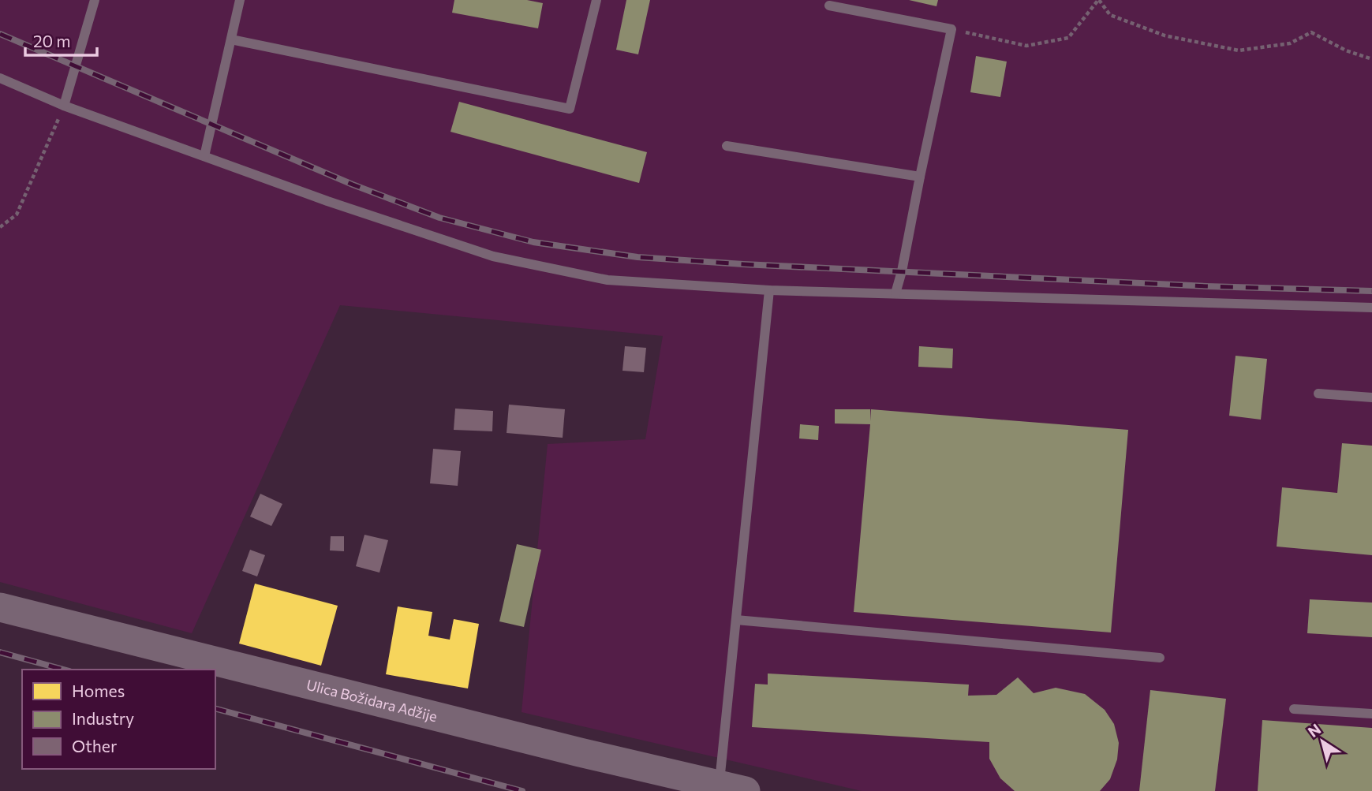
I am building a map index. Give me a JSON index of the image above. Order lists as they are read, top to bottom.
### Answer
{
  "streets": {
    "main road": ["Ulica Božidara Adžije"]
  },
  "legend": ["Homes", "Industry", "Other"],
  "scale_bar": "20 m",
  "north": "top left"
}
